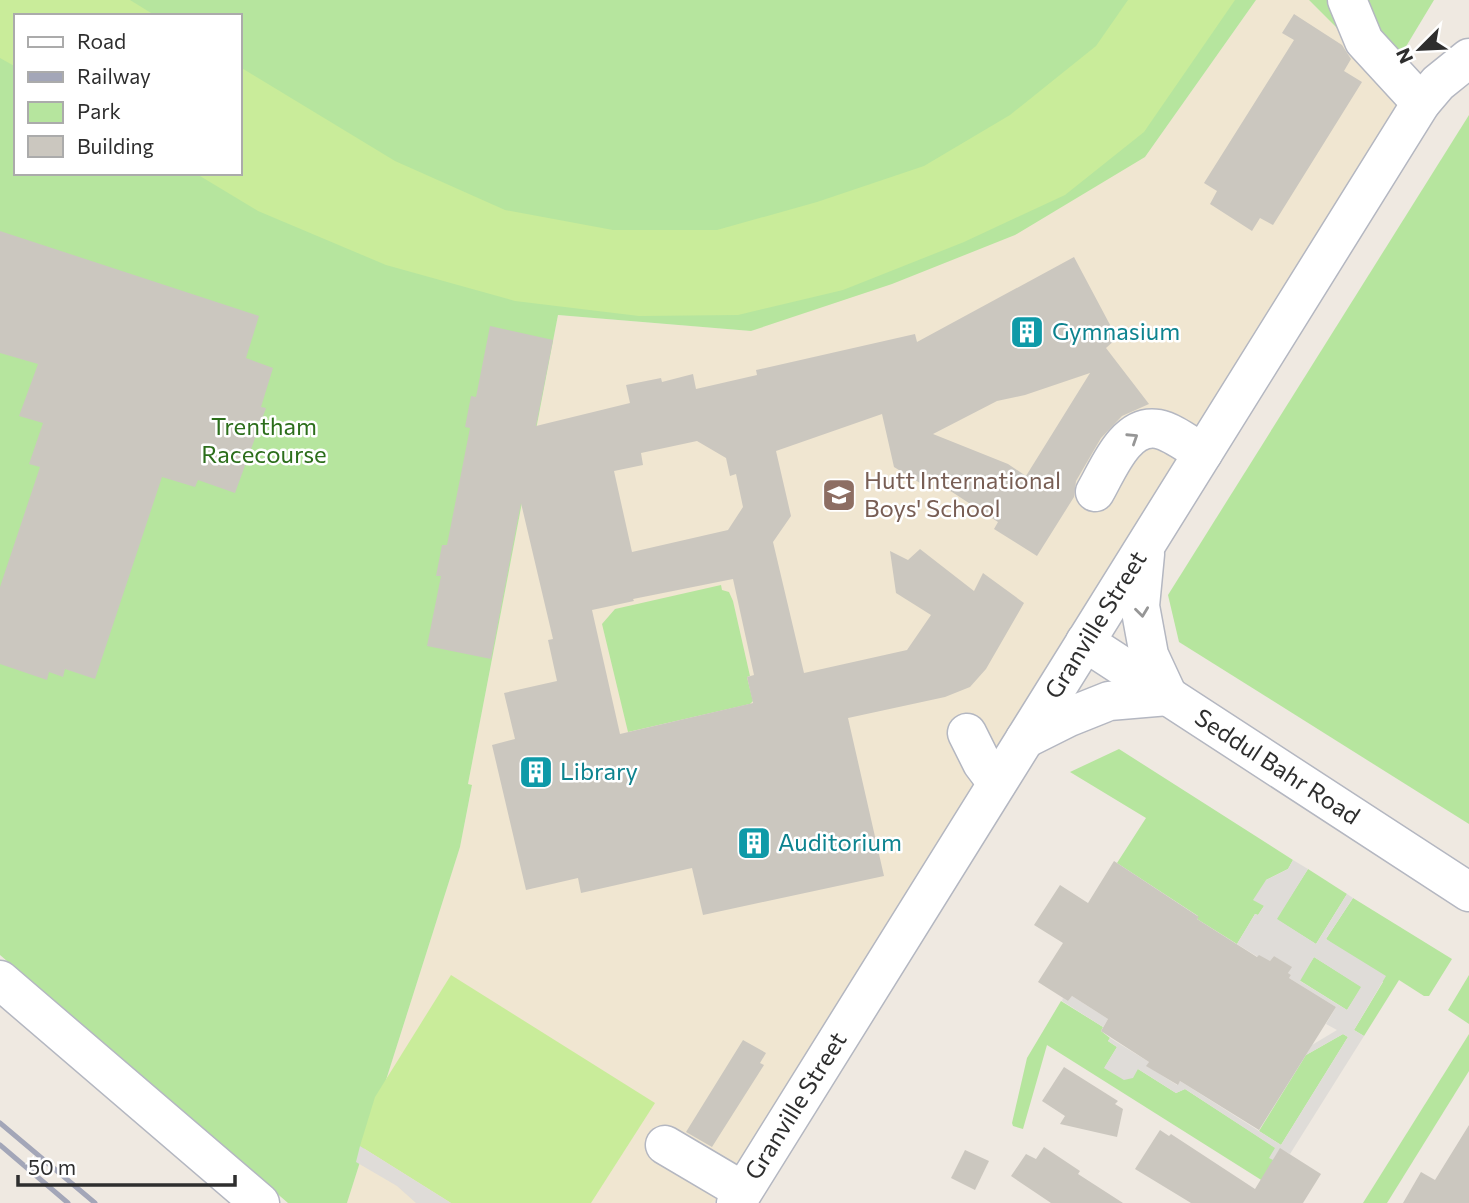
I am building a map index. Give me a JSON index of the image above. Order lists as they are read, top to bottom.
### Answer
{
  "streets": {
    "street": ["Granville Street", "Seddul Bahr Road"]
  },
  "crossings": [
    ["Granville Street", "Seddul Bahr Road"]
  ],
  "parks": ["Trentham Racecourse"],
  "places": {
    "building": ["Gymnasium", "Library", "Auditorium"],
    "school or university": ["Hutt International Boys' School"]
  },
  "legend": [
    "Road",
    "Railway",
    "Park",
    "Building"
  ],
  "scale_bar": "50 m",
  "north": "bottom left"
}
